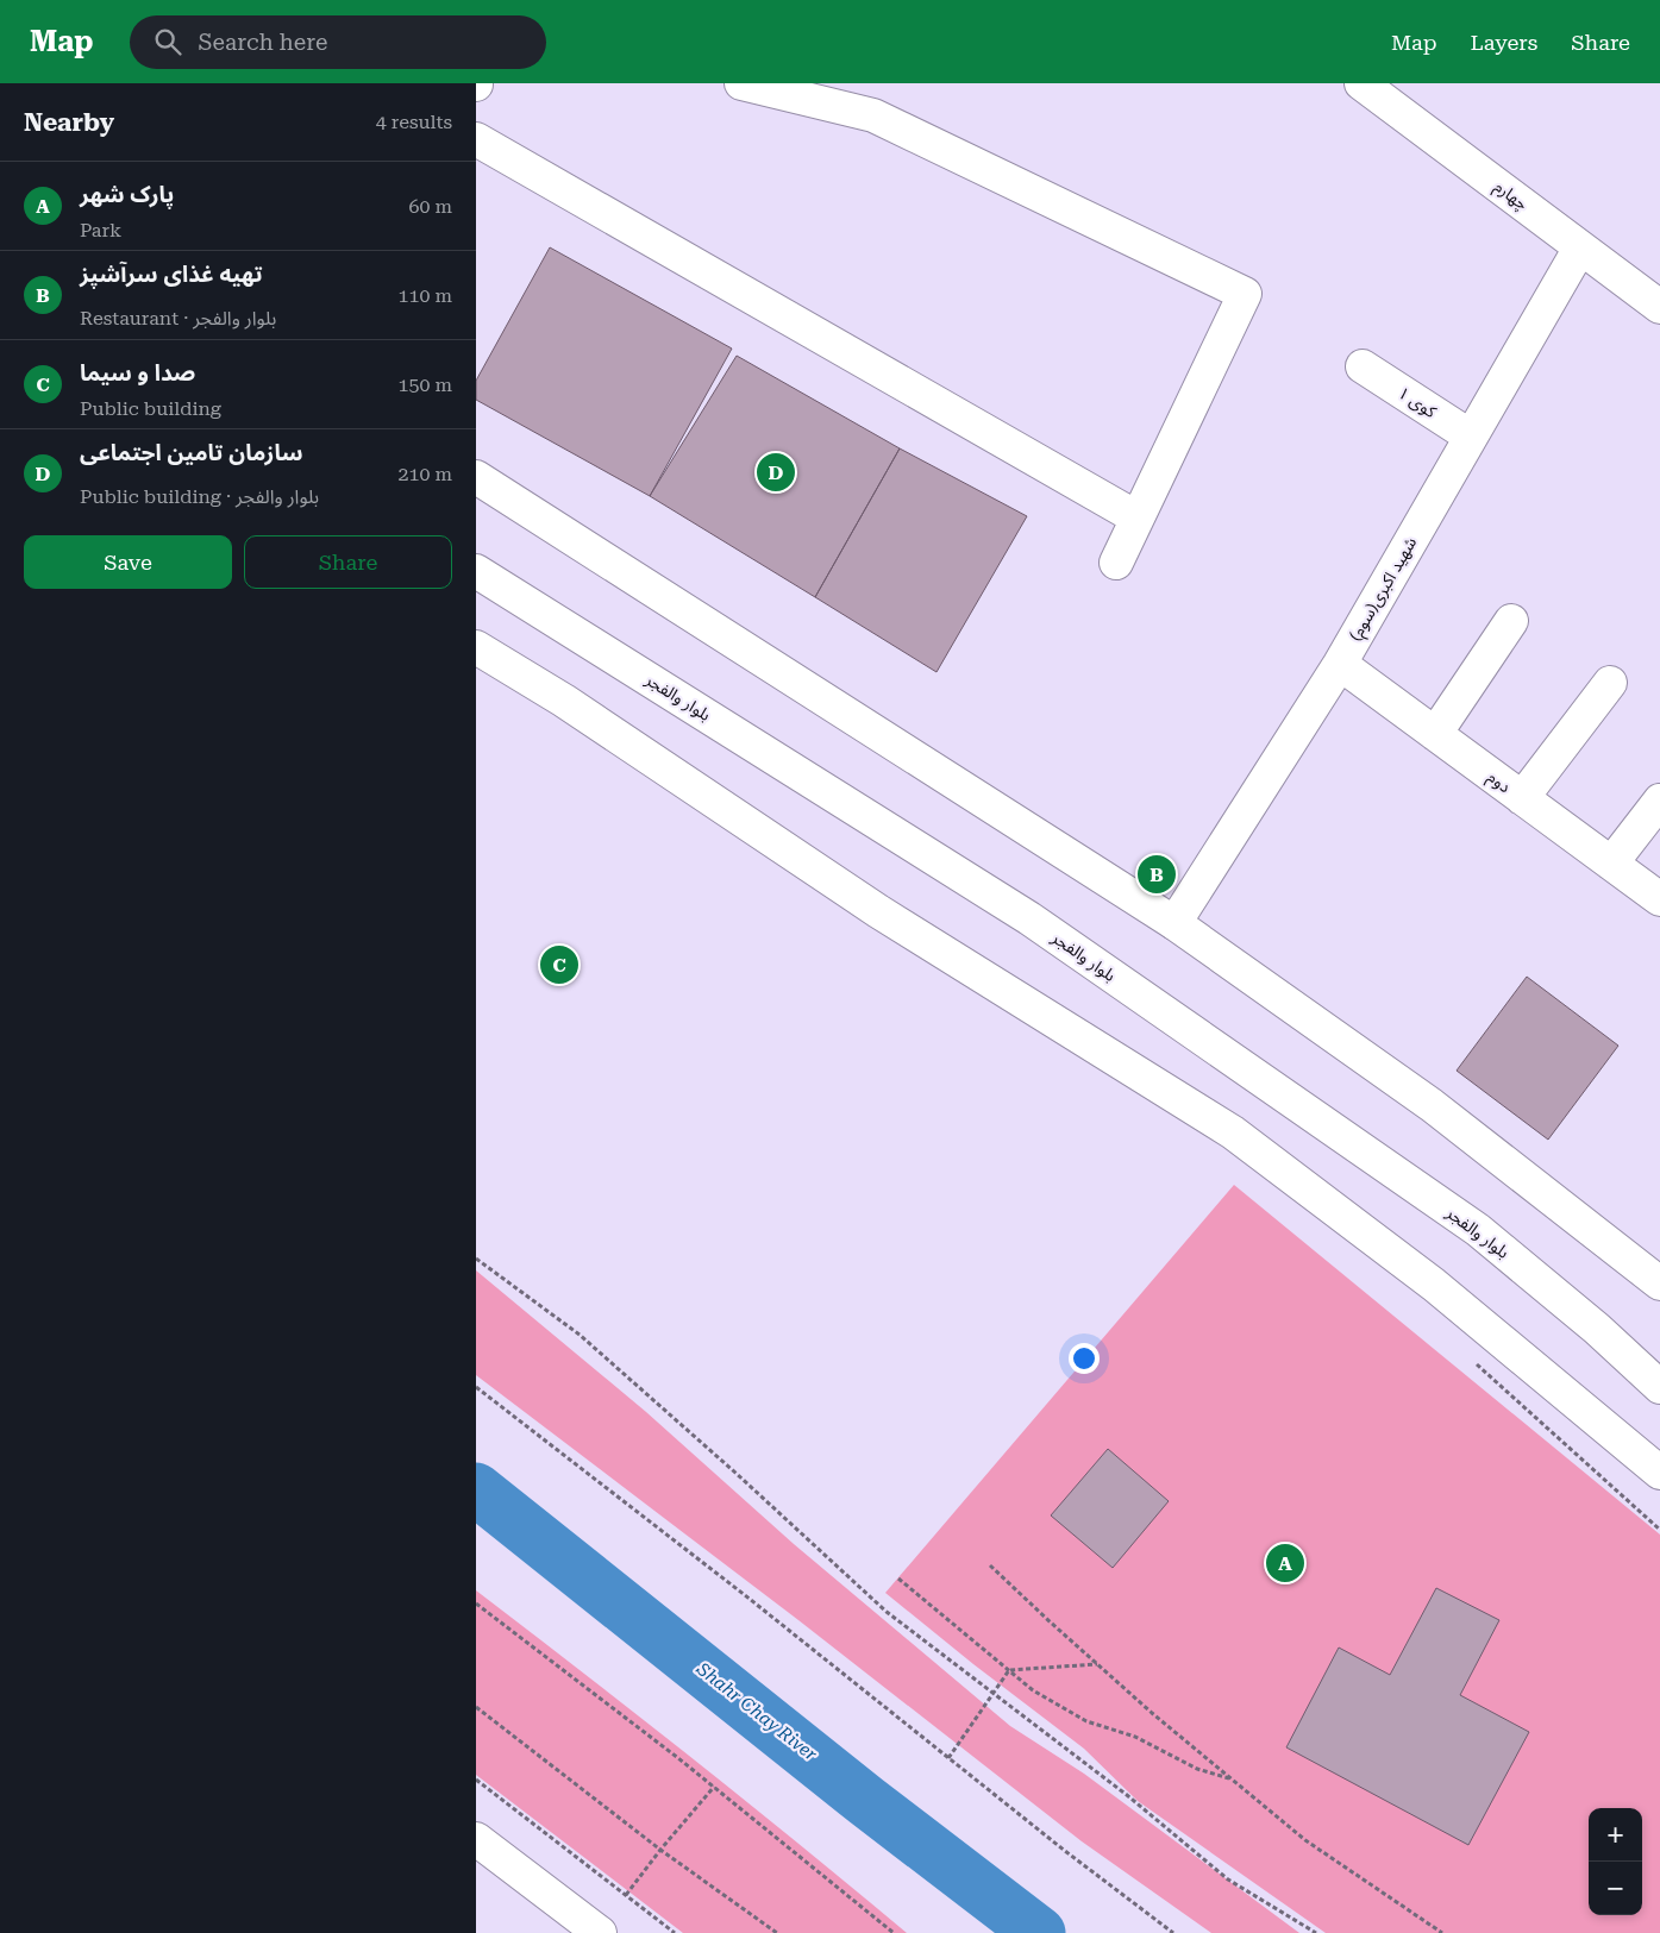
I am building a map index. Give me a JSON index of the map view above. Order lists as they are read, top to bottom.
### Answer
{
  "streets": {
    "main road": [
      "چهارم",
      "کوی ۱",
      "شهید اکبری(سوم)",
      "بلوار والفجر",
      "دوم"
    ]
  },
  "crossings": [
    ["چهارم", "شهید اکبری(سوم)"],
    ["کوی ۱", "شهید اکبری(سوم)"],
    ["شهید اکبری(سوم)", "دوم"]
  ],
  "water": ["Shahr Chay River"],
  "page": {
    "header": "Map",
    "search": "Search here",
    "nav": ["Map", "Layers", "Share"],
    "heading": ["Nearby", "4 results"],
    "list": [
      {
        "mark": "A",
        "name": "پارک شهر",
        "note": "Park",
        "value": "60 m"
      },
      {
        "mark": "B",
        "name": "تهیه غذای سرآشپز",
        "note": "Restaurant · بلوار والفجر",
        "value": "110 m"
      },
      {
        "mark": "C",
        "name": "صدا و سیما",
        "note": "Public building",
        "value": "150 m"
      },
      {
        "mark": "D",
        "name": "سازمان تامین اجتماعی",
        "note": "Public building · بلوار والفجر",
        "value": "210 m"
      }
    ],
    "pins": [
      "D",
      "B",
      "C",
      "A"
    ],
    "buttons": ["Save", "Share"],
    "map_buttons": ["+", "−"]
  }
}
